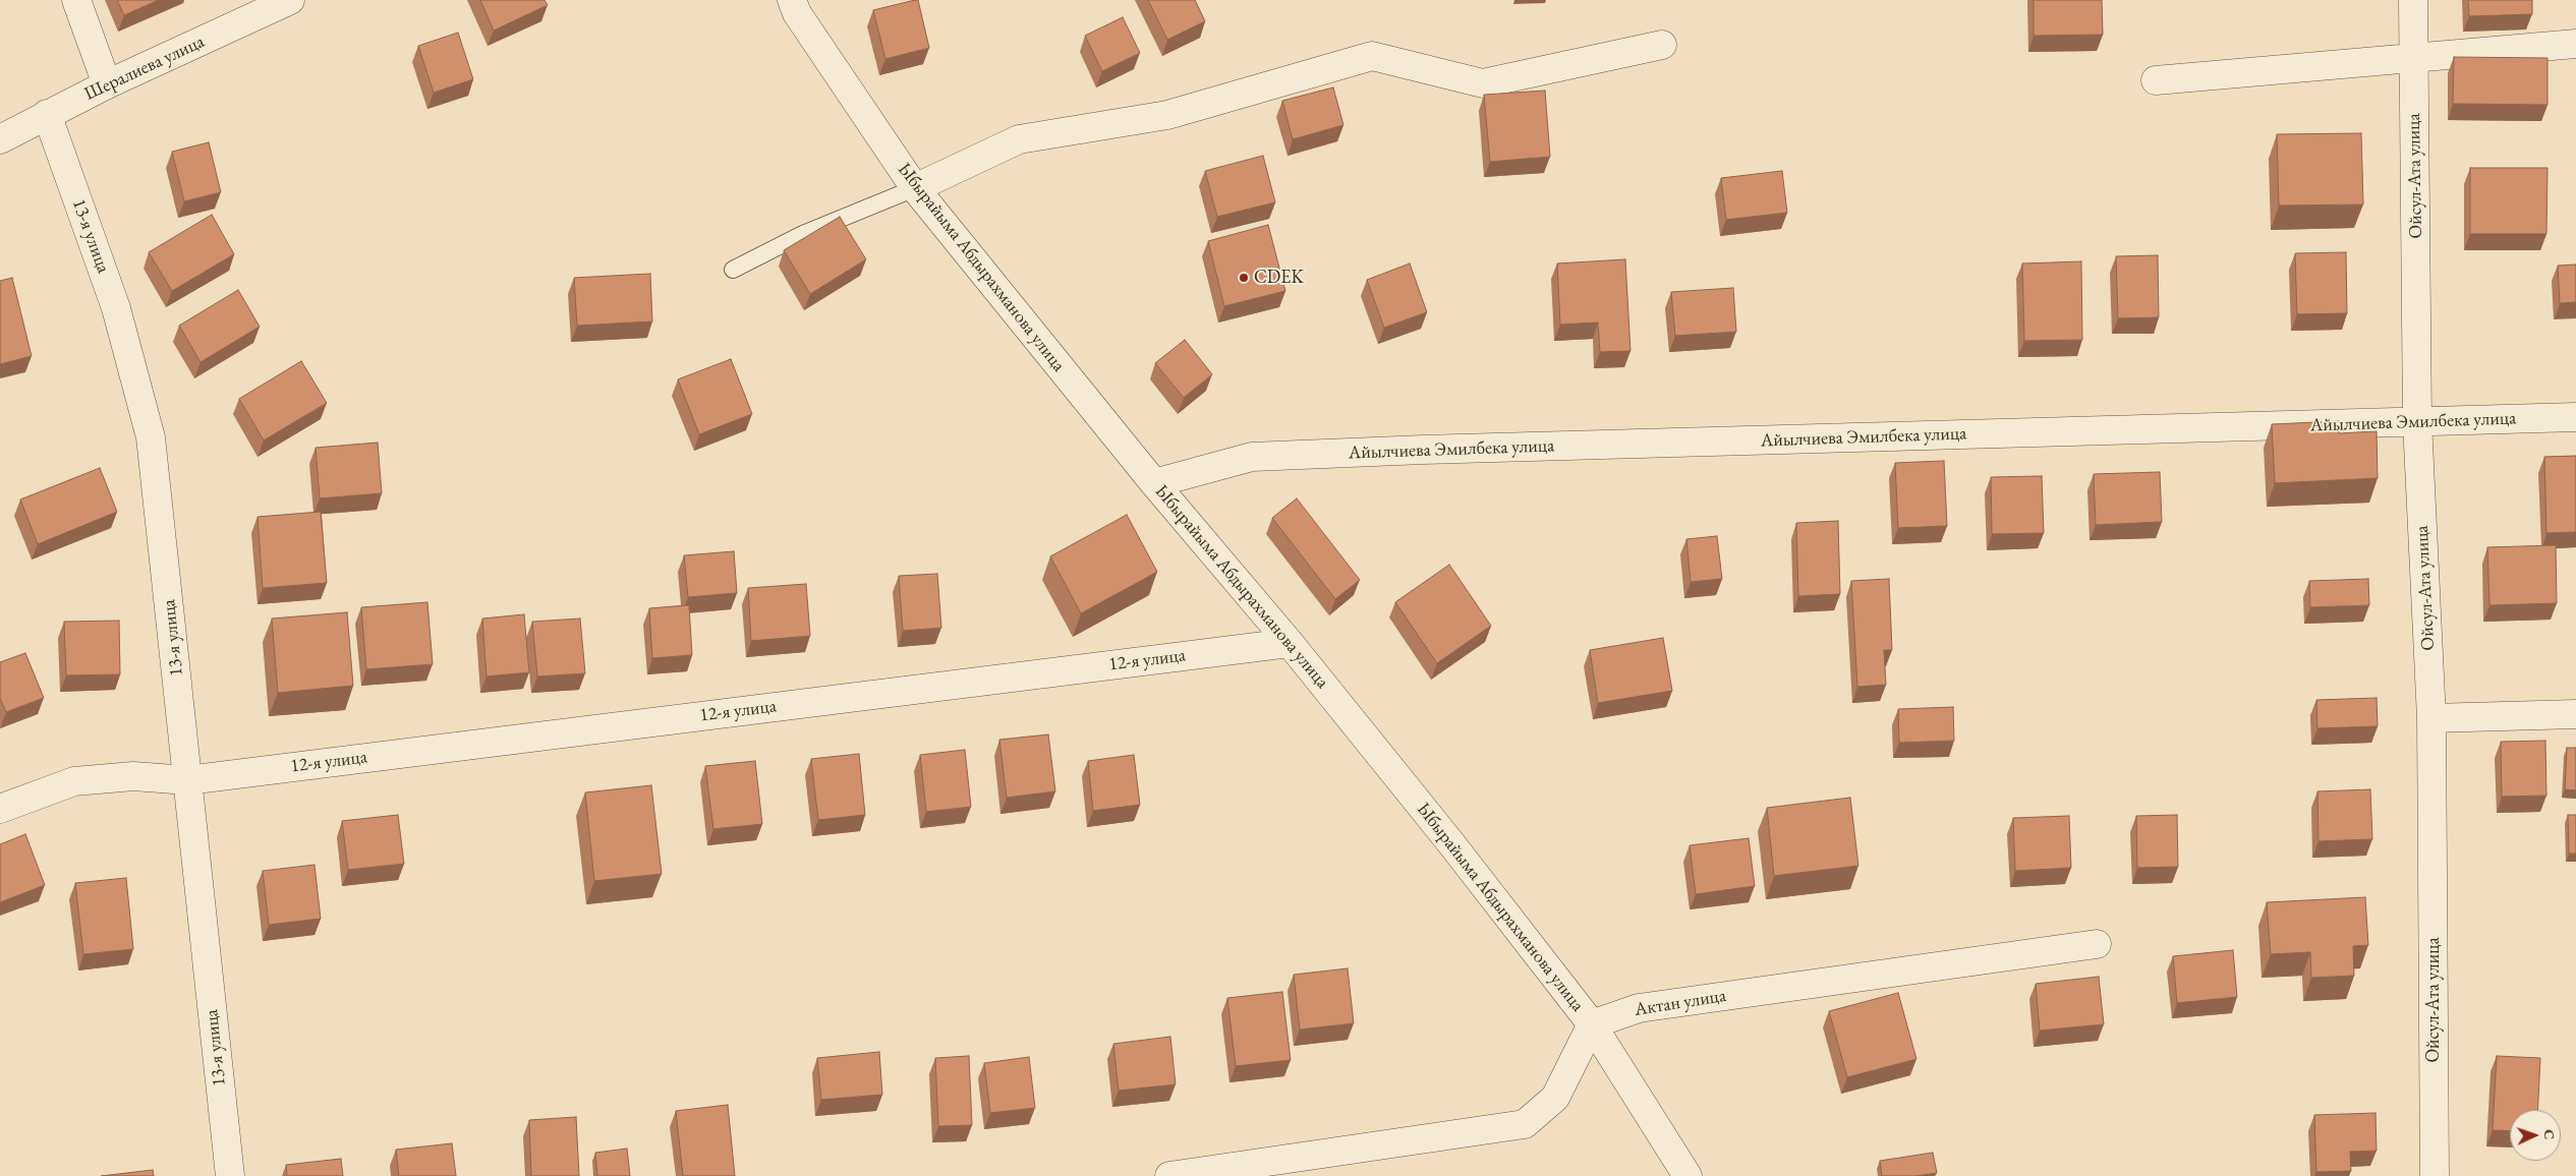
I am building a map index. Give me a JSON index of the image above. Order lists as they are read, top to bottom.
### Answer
{
  "streets": {
    "street": [
      "Шералиева улица",
      "Ойсул-Ата улица",
      "13-я улица",
      "Ыбырайыма Абдырахманова улица",
      "Айылчиева Эмилбека улица",
      "12-я улица",
      "Актан улица"
    ]
  },
  "crossings": [
    ["Шералиева улица", "13-я улица"],
    ["Ойсул-Ата улица", "Айылчиева Эмилбека улица"],
    ["13-я улица", "12-я улица"],
    ["Ыбырайыма Абдырахманова улица", "Айылчиева Эмилбека улица"],
    ["Ыбырайыма Абдырахманова улица", "12-я улица"],
    ["Ыбырайыма Абдырахманова улица", "Актан улица"]
  ],
  "places": ["CDEK"],
  "north": "right"
}
